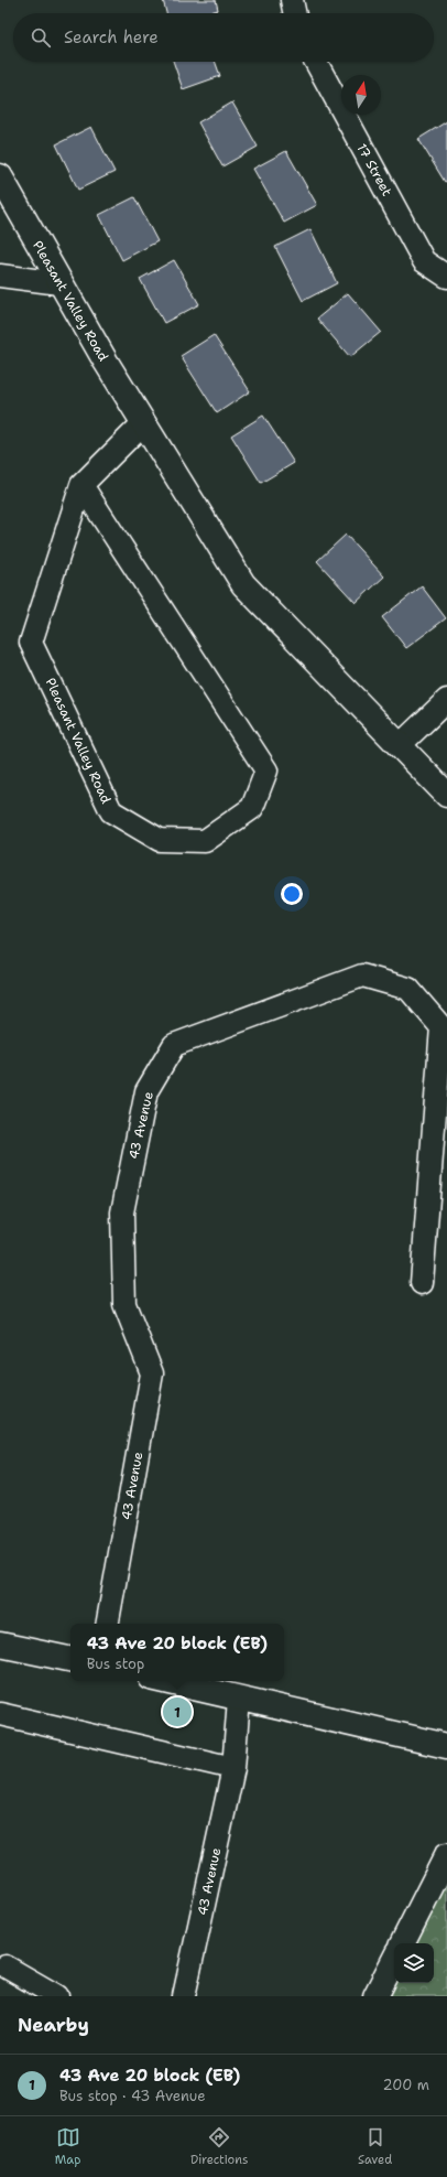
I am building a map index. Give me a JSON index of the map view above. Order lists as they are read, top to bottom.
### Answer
{
  "streets": {
    "street": ["17 Street", "Pleasant Valley Road", "43 Avenue"]
  },
  "north": "top",
  "page": {
    "search": "Search here",
    "popup": ["43 Ave 20 block (EB)", "Bus stop"],
    "pins": "1",
    "heading": "Nearby",
    "list": [
      {
        "mark": "1",
        "name": "43 Ave 20 block (EB)",
        "note": "Bus stop · 43 Avenue",
        "value": "200 m"
      }
    ],
    "nav": ["Map", "Directions", "Saved"]
  }
}
